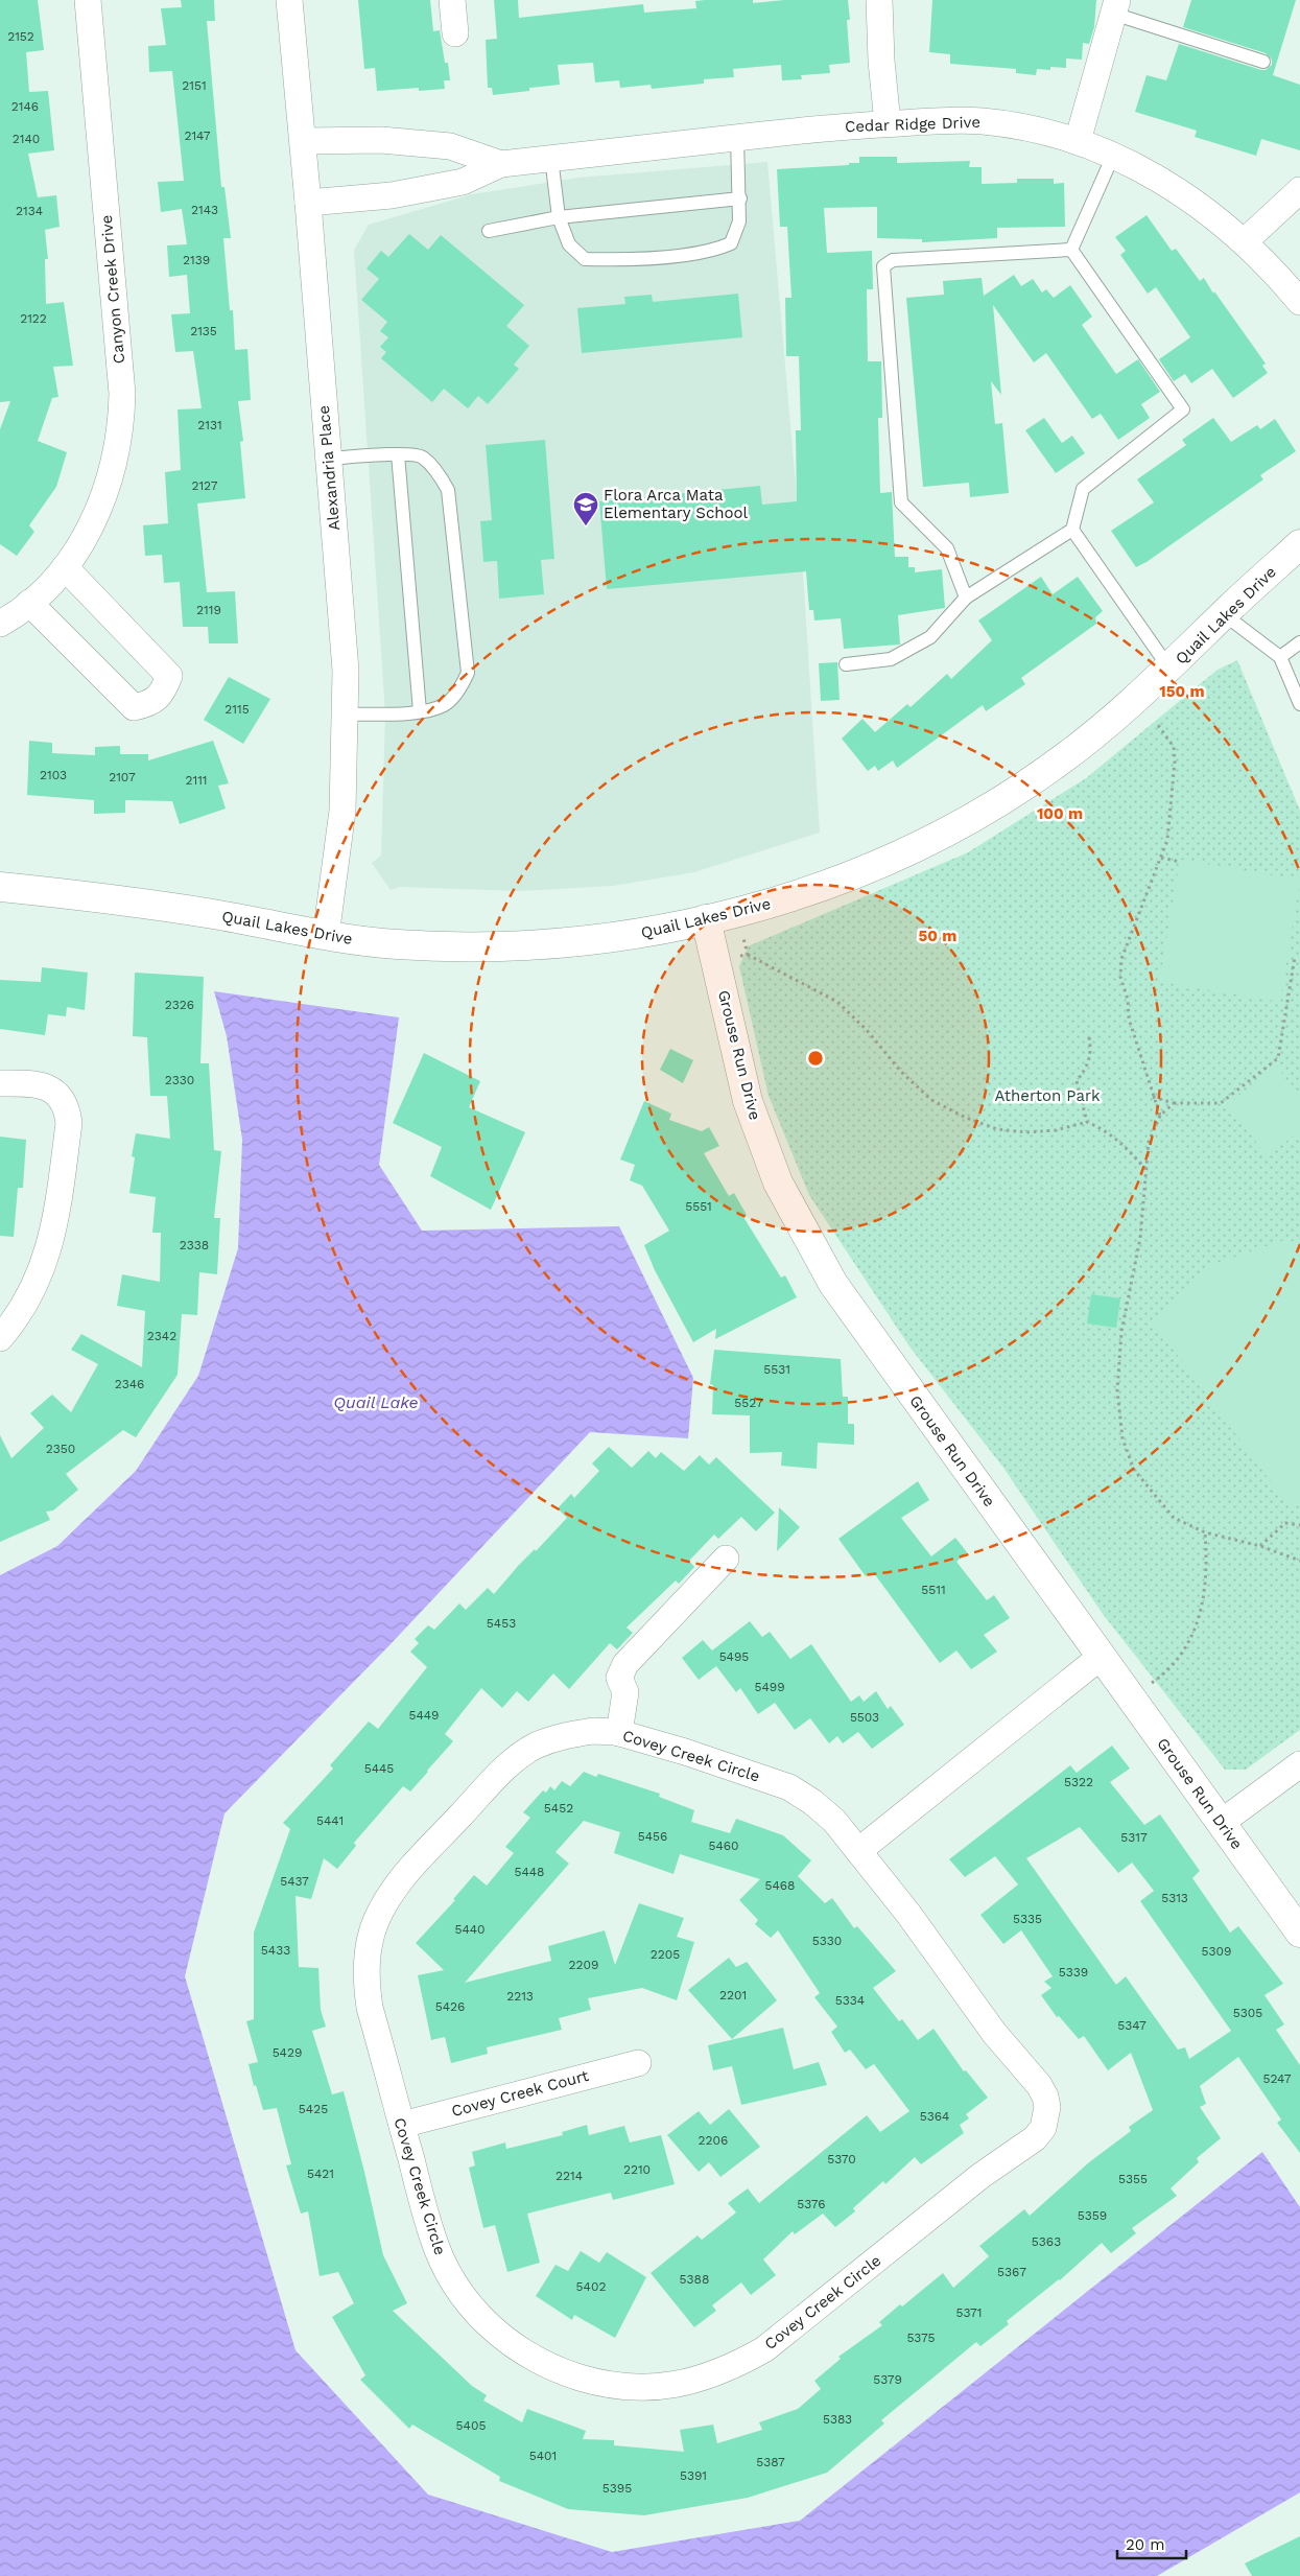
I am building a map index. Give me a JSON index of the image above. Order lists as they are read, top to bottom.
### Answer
{
  "streets": {
    "main road": ["Quail Lakes Drive", "Grouse Run Drive"],
    "street": [
      "Cedar Ridge Drive",
      "Canyon Creek Drive",
      "Alexandria Place",
      "Covey Creek Circle",
      "Covey Creek Court"
    ]
  },
  "crossings": [
    ["Cedar Ridge Drive", "Alexandria Place"],
    ["Alexandria Place", "Quail Lakes Drive"],
    ["Quail Lakes Drive", "Grouse Run Drive"],
    ["Covey Creek Circle", "Covey Creek Court"]
  ],
  "water": ["Quail Lake"],
  "parks": ["Atherton Park"],
  "places": {
    "school or university": ["Flora Arca Mata Elementary School"]
  },
  "house_numbers": [
    "2152",
    "2151",
    "2146",
    "2147",
    "2140",
    "2143",
    "2134",
    "2139",
    "2122",
    "2135",
    "2131",
    "2127",
    "2119",
    "2115",
    "2103",
    "2107",
    "2111",
    "2326",
    "2330",
    "5551",
    "2338",
    "2342",
    "5531",
    "2346",
    "5527",
    "2350",
    "5511",
    "5453",
    "5495",
    "5499",
    "5449",
    "5503",
    "5445",
    "5322",
    "5452",
    "5441",
    "5456",
    "5317",
    "5460",
    "5448",
    "5437",
    "5468",
    "5313",
    "5335",
    "5440",
    "5330",
    "5433",
    "5309",
    "2205",
    "2209",
    "5339",
    "2201",
    "2213",
    "5334",
    "5426",
    "5305",
    "5347",
    "5429",
    "5247",
    "5425",
    "5364",
    "2206",
    "5370",
    "2210",
    "5421",
    "2214",
    "5355",
    "5376",
    "5359",
    "5363",
    "5367",
    "5388",
    "5402",
    "5371",
    "5375",
    "5379",
    "5383",
    "5405",
    "5401",
    "5387",
    "5391",
    "5395"
  ],
  "scale_bar": "20 m",
  "rings": ["150 m", "100 m", "50 m"]
}
